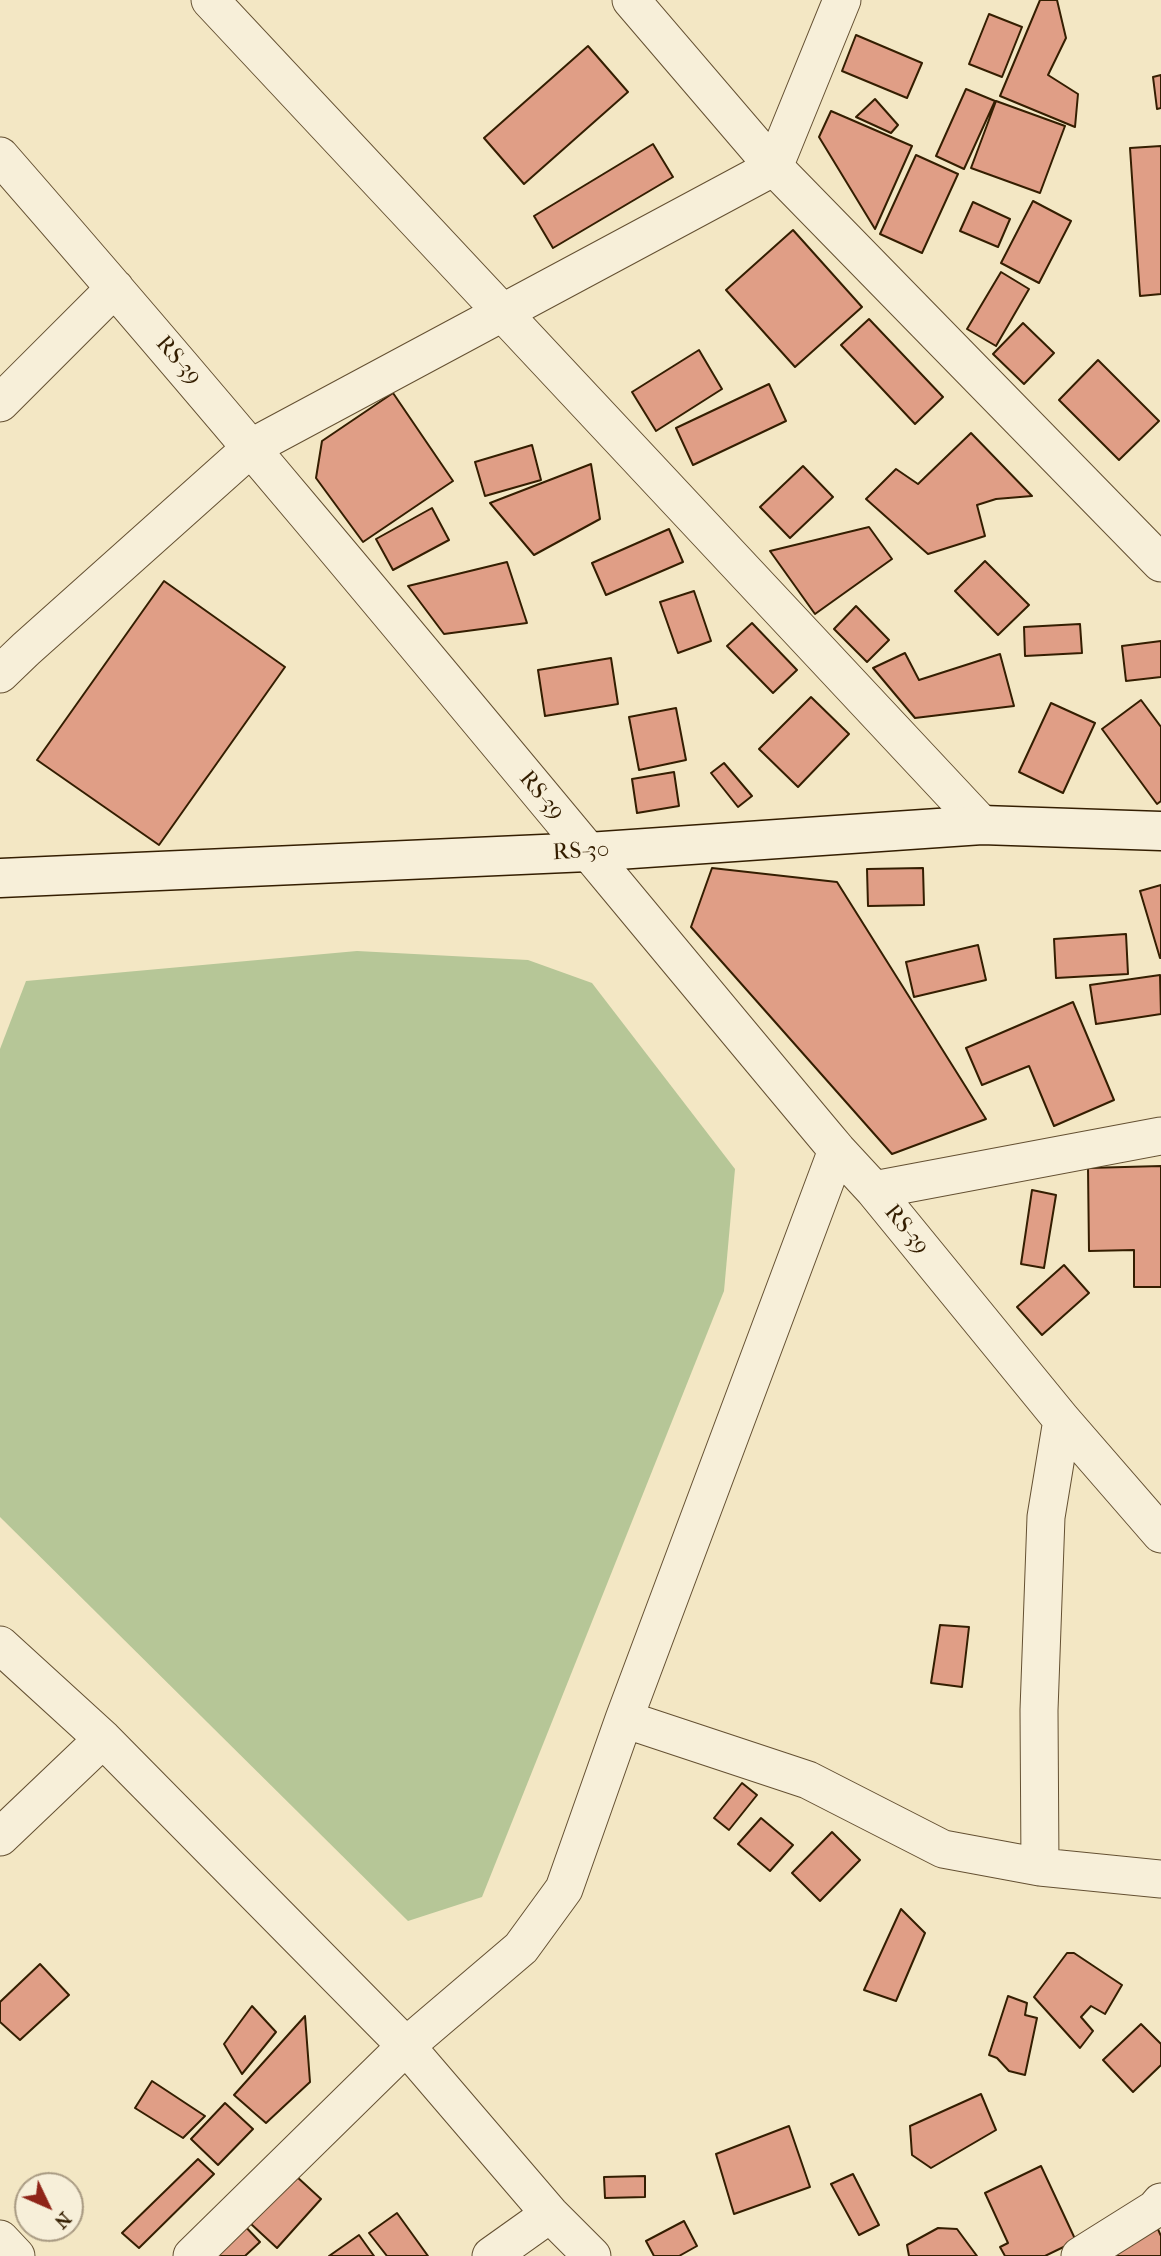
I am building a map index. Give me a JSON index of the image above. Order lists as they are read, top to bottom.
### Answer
{
  "streets": {
    "street": ["RS-39", "RS-30"]
  },
  "crossings": [
    ["RS-39", "RS-30"]
  ],
  "north": "bottom right"
}
